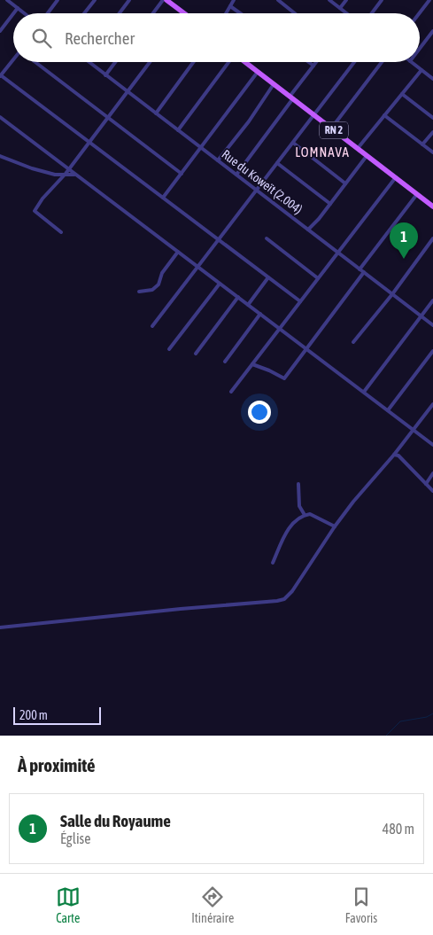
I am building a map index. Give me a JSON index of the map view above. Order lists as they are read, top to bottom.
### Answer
{
  "streets": {
    "main road": ["RN 2"],
    "street": ["Rue du Koweït (2.004)"]
  },
  "districts": ["LOMNAVA"],
  "scale_bar": "200 m",
  "page": {
    "search": "Rechercher",
    "pins": "1",
    "scale": "200 m",
    "heading": "À proximité",
    "list": [
      {
        "mark": "1",
        "name": "Salle du Royaume",
        "note": "Église",
        "value": "480 m"
      }
    ],
    "nav": ["Carte", "Itinéraire", "Favoris"]
  }
}
